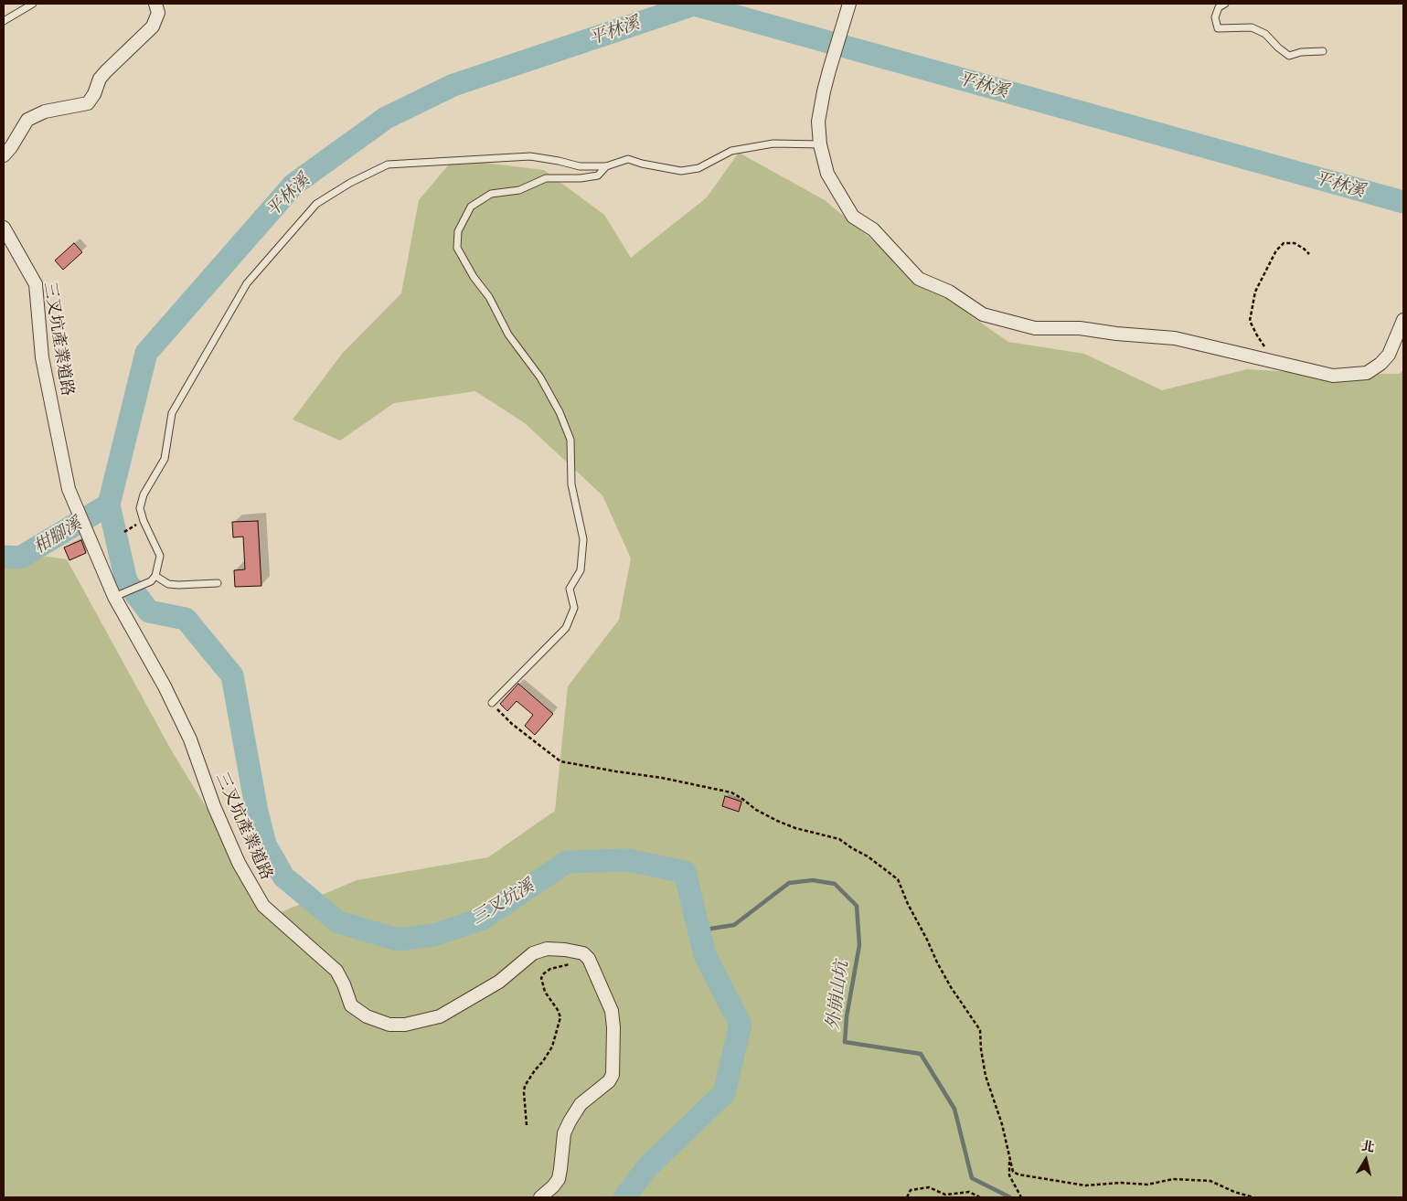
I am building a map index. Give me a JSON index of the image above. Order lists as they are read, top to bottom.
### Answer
{
  "streets": {
    "street": ["三叉坑產業道路"]
  },
  "water": [
    "平林溪",
    "柑腳溪",
    "三叉坑溪",
    "外崩山坑"
  ],
  "north": "top"
}
